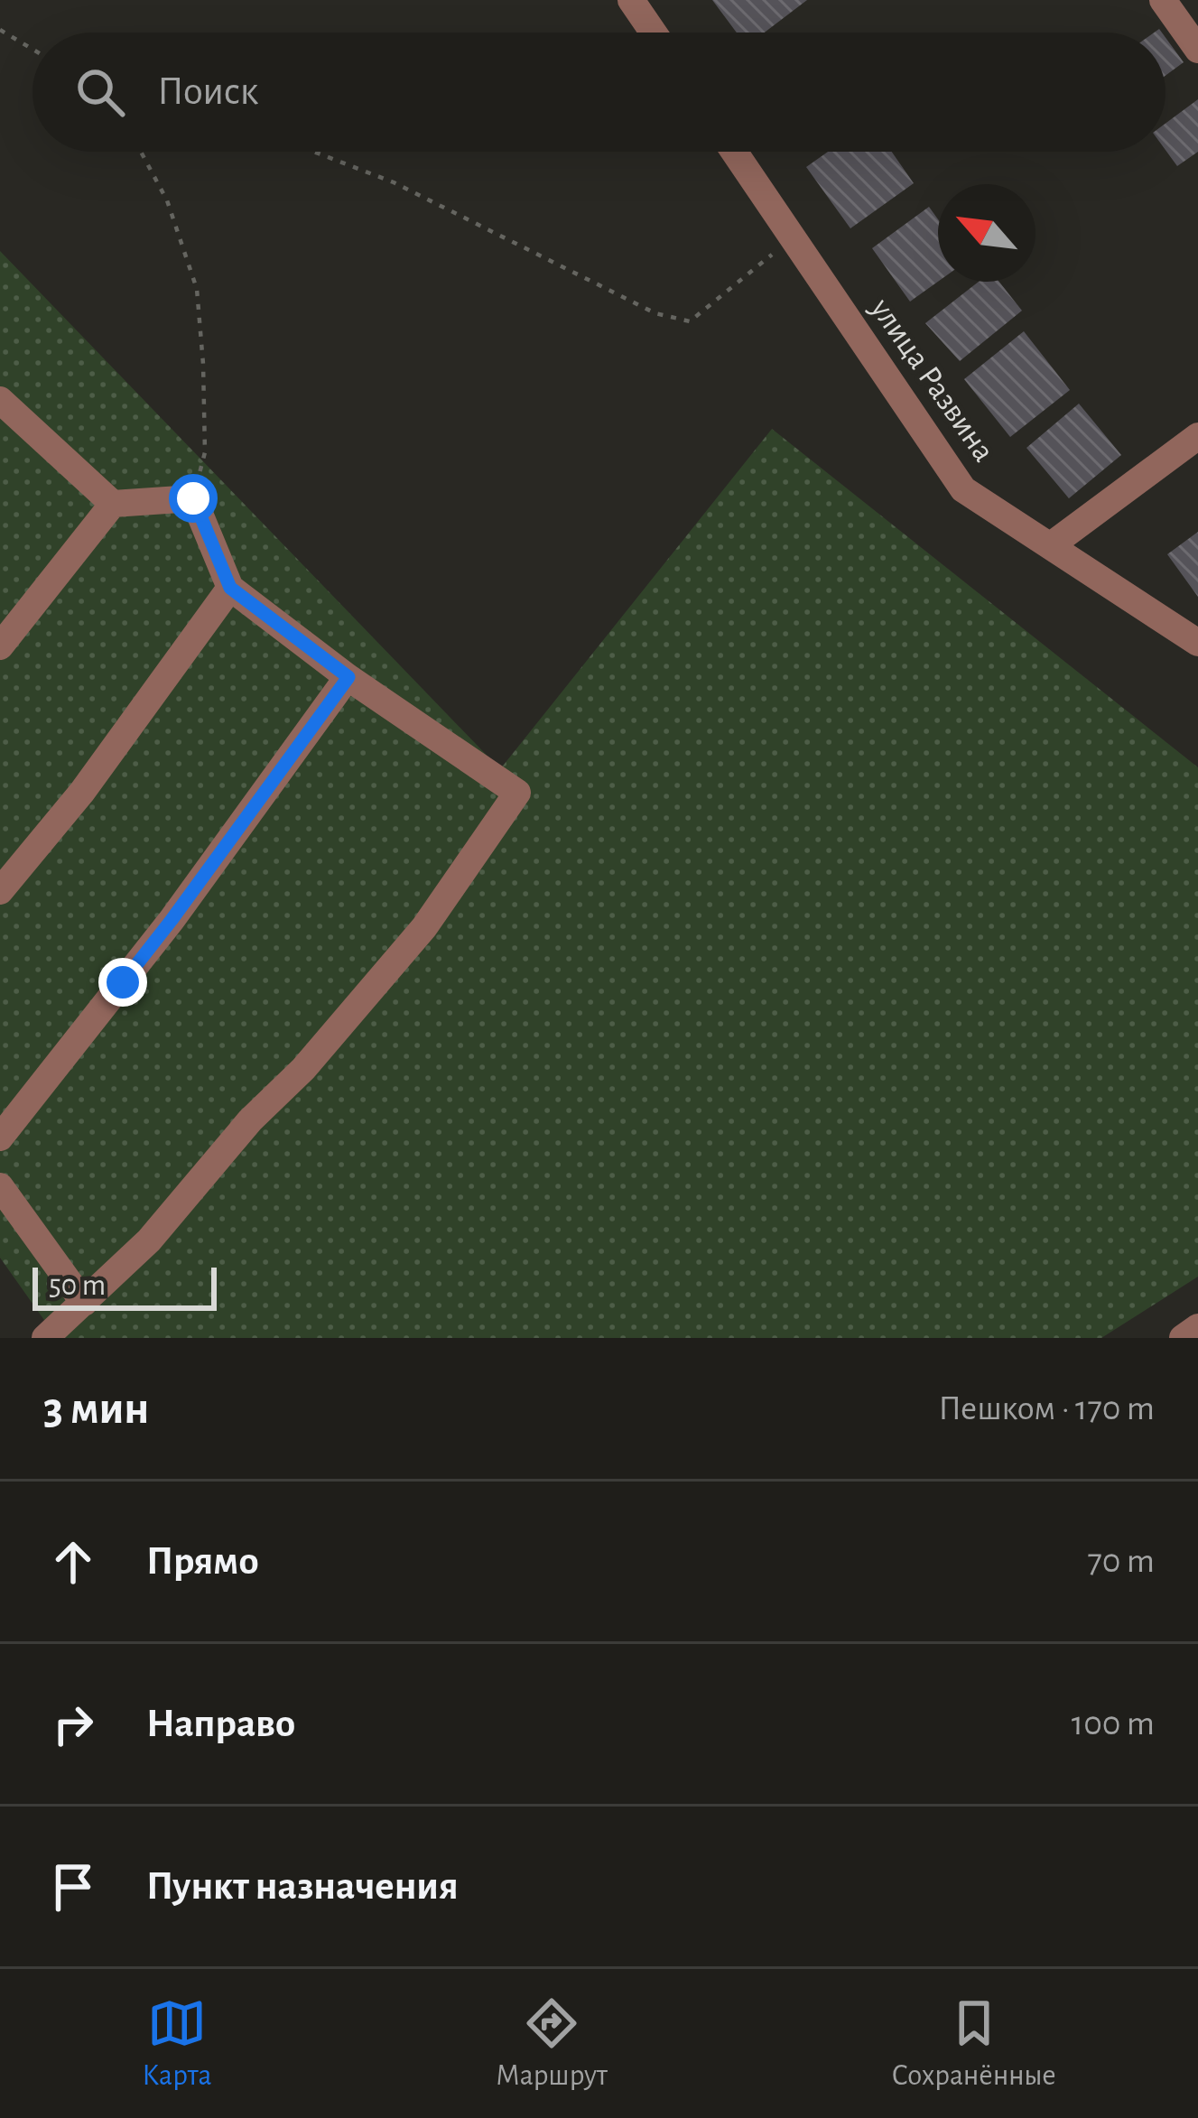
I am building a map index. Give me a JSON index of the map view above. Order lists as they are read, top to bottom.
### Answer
{
  "streets": {
    "street": ["улица Развина"]
  },
  "scale_bar": "50 m",
  "north": "top left",
  "page": {
    "search": "Поиск",
    "scale": "50 m",
    "heading": ["3 мин", "Пешком · 170 m"],
    "list": [
      ["Прямо", "70 m"],
      ["Направо", "100 m"],
      "Пункт назначения"
    ],
    "nav": ["Карта", "Маршрут", "Сохранённые"]
  }
}
